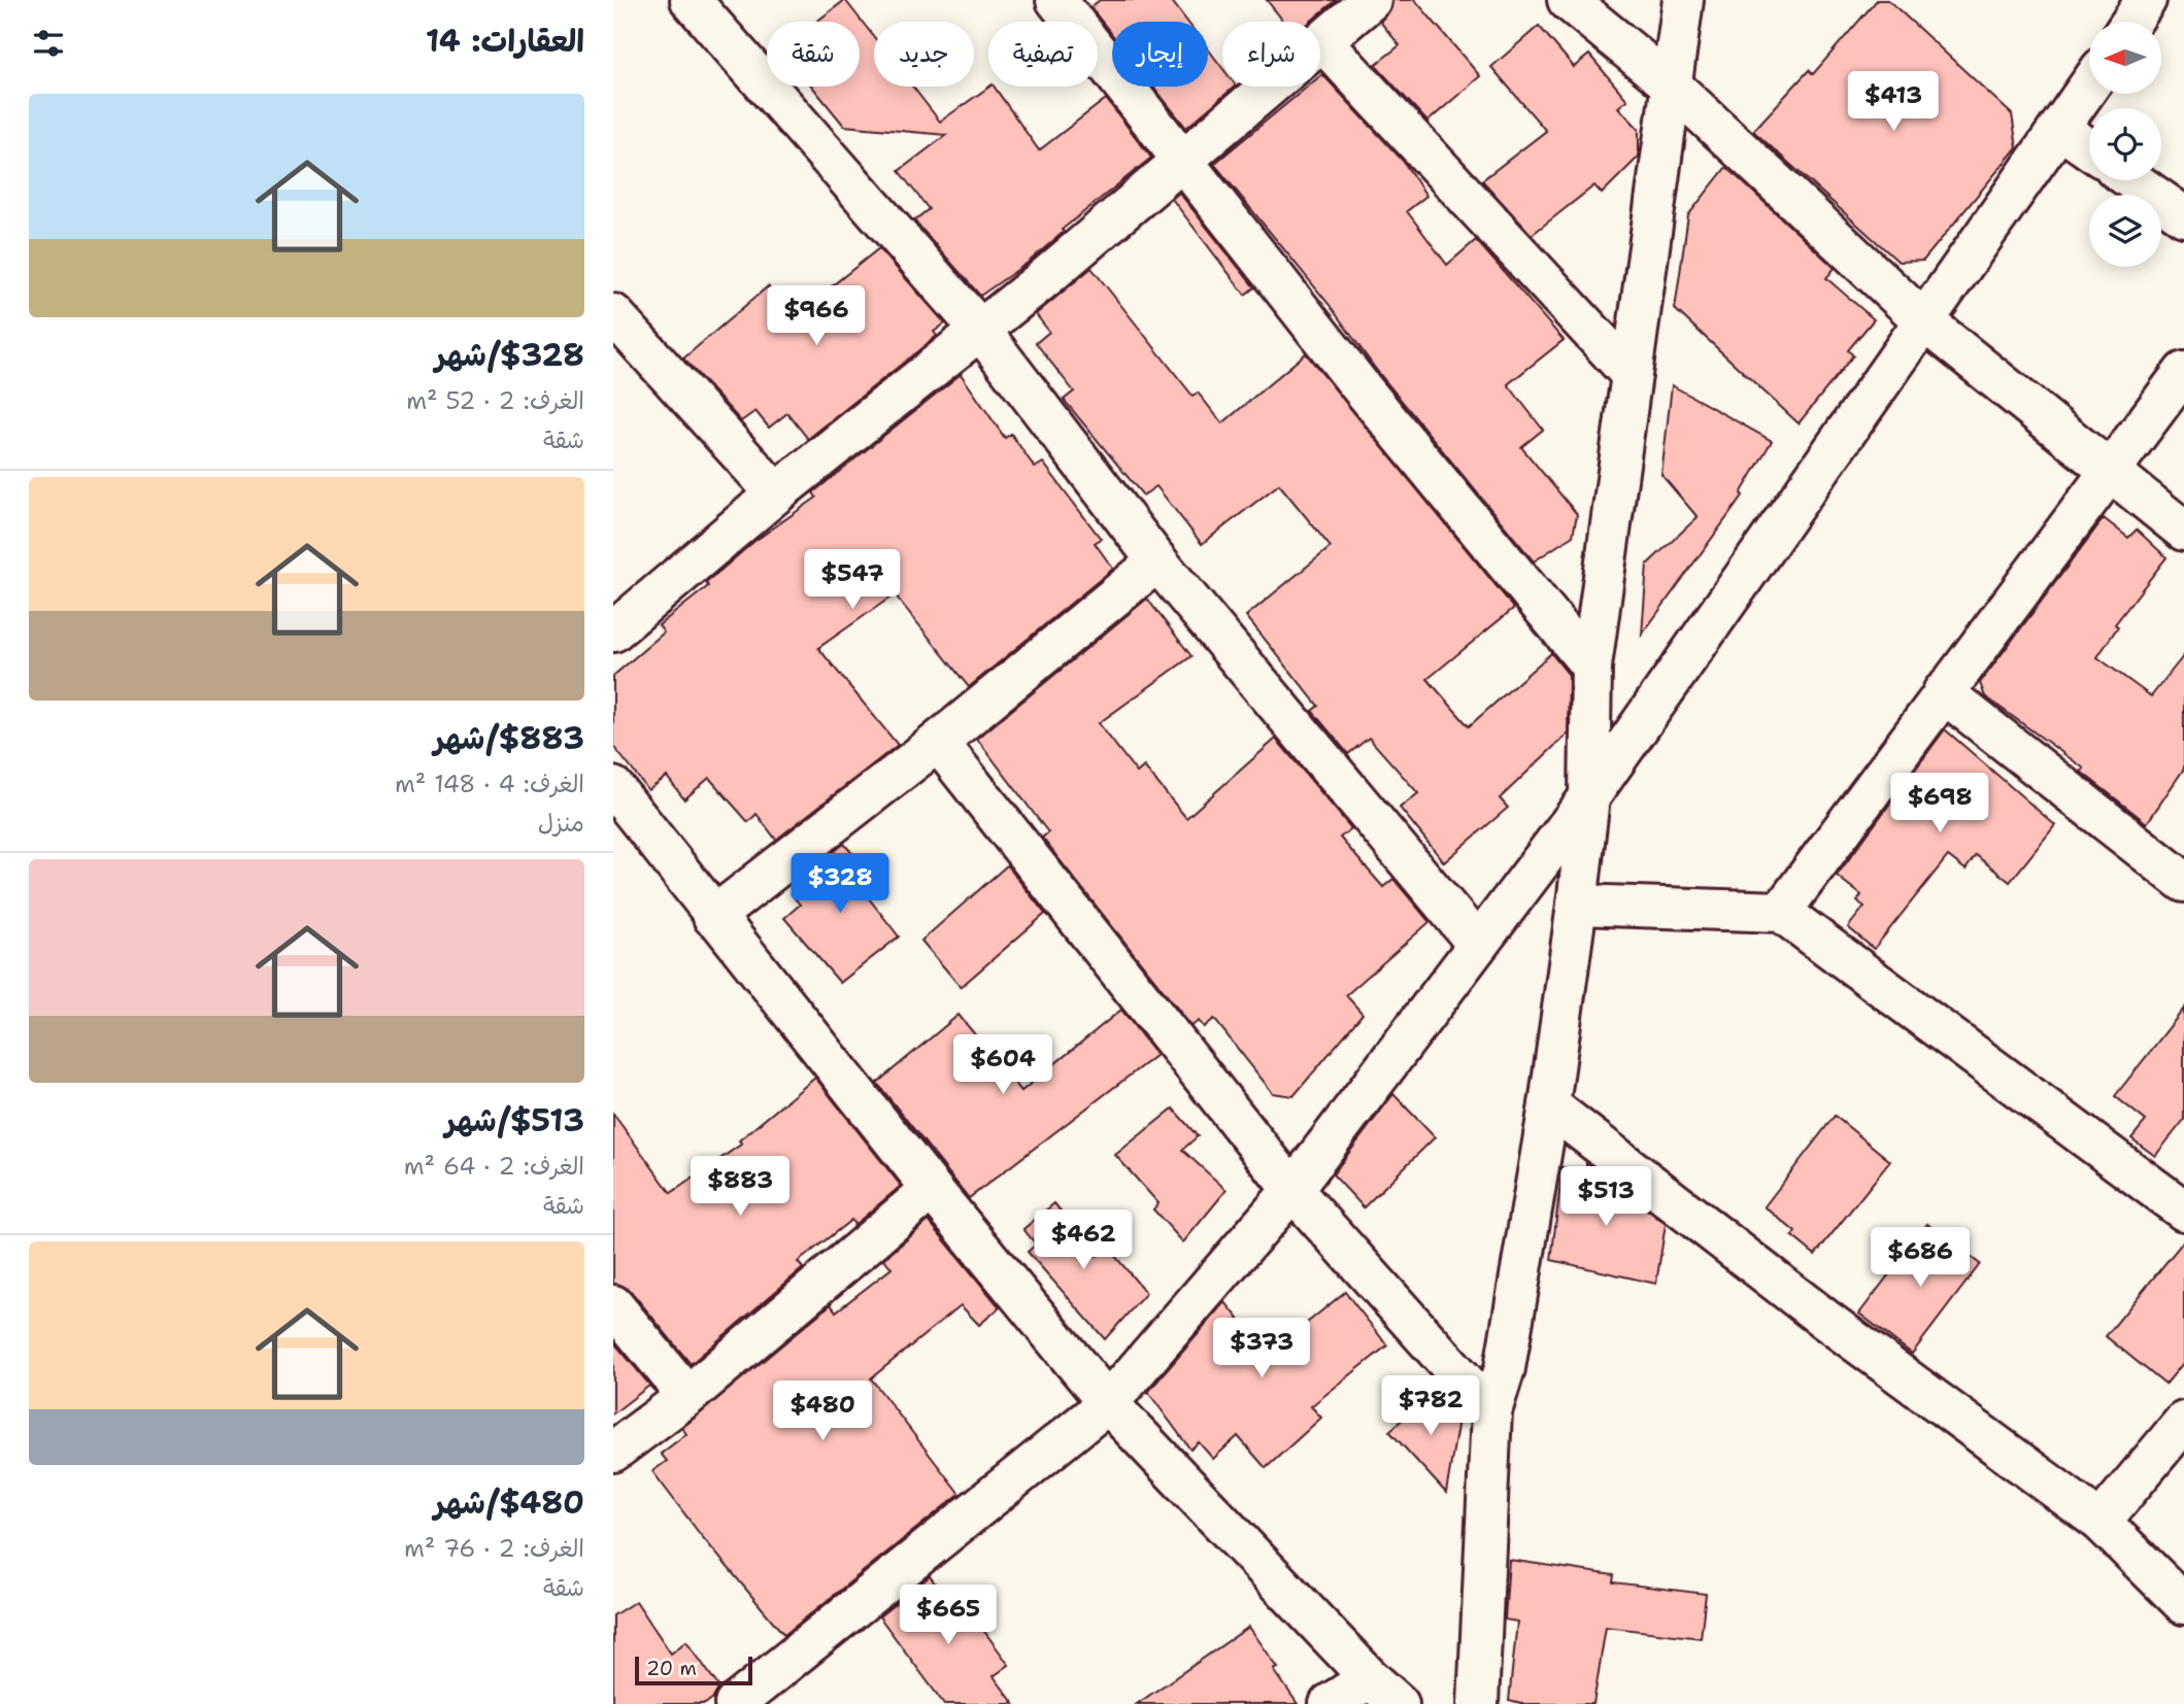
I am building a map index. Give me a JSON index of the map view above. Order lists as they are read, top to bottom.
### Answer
{
  "scale_bar": "20 m",
  "north": "left",
  "page": {
    "heading": "العقارات: 14",
    "chip": [
      "شراء",
      "إيجار",
      "تصفية",
      "جديد",
      "شقة"
    ],
    "price": [
      "$413",
      "$966",
      "$547",
      "$698",
      "$328",
      "$604",
      "$883",
      "$513",
      "$462",
      "$686",
      "$373",
      "$782",
      "$480",
      "$665"
    ],
    "list": [
      {
        "name": "$328/شهر",
        "note": "الغرف: 2 · 52 m² · شقة"
      },
      {
        "name": "$883/شهر",
        "note": "الغرف: 4 · 148 m² · منزل"
      },
      {
        "name": "$513/شهر",
        "note": "الغرف: 2 · 64 m² · شقة"
      },
      {
        "name": "$480/شهر",
        "note": "الغرف: 2 · 76 m² · شقة"
      }
    ],
    "scale": "20 m"
  }
}
